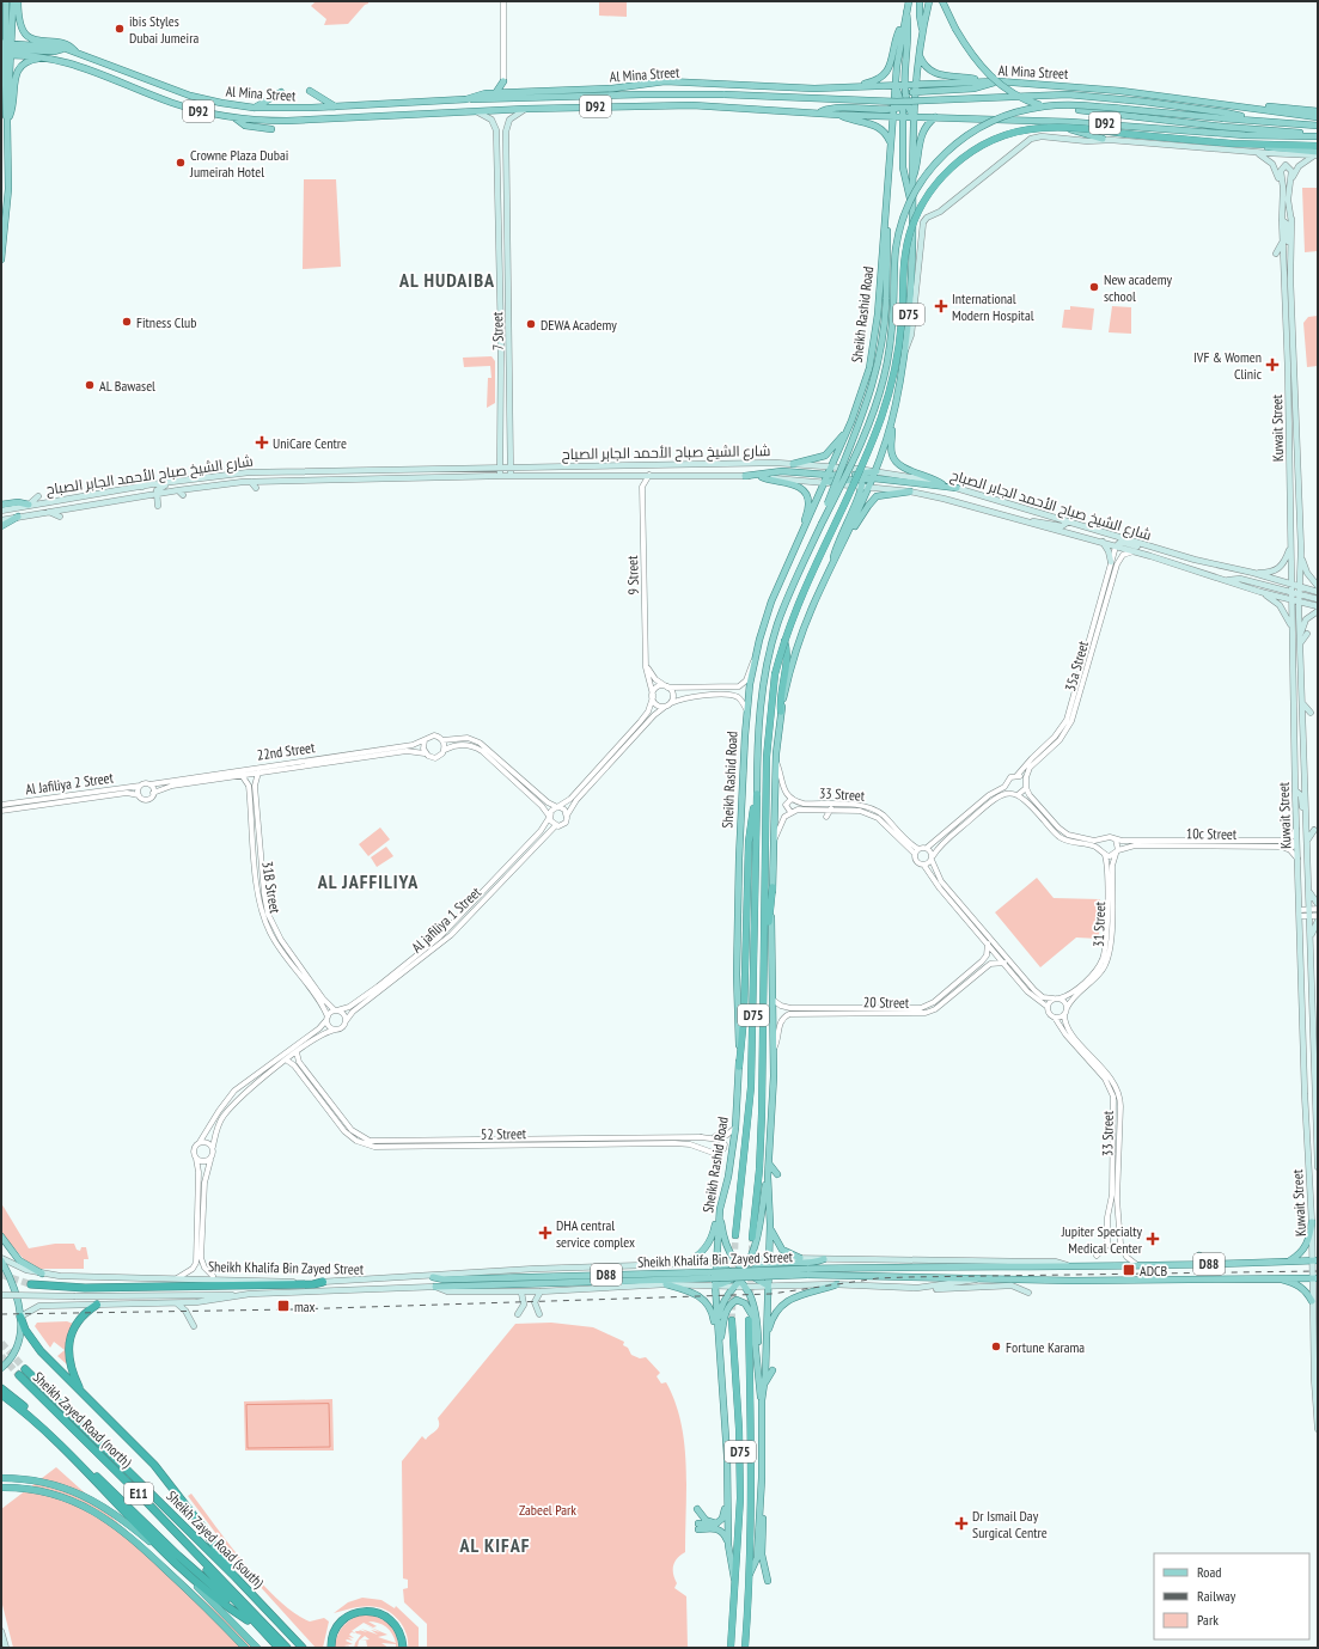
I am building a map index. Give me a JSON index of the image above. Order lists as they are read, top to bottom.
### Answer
{
  "streets": {
    "highway": [
      "Sheikh Rashid Road",
      "D75",
      "Sheikh Zayed Road (north)",
      "E11",
      "Sheikh Zayed Road (south)"
    ],
    "main road": [
      "Al Mina Street",
      "D92",
      "7 Street",
      "Kuwait Street",
      "شارع الشيخ صباح الأحمد الجابر الصباح",
      "Sheikh Khalifa Bin Zayed Street",
      "D88"
    ],
    "street": [
      "9 Street",
      "35a Street",
      "22nd Street",
      "Al Jafiliya 2 Street",
      "33 Street",
      "10c Street",
      "31B Street",
      "Al jafiliya 1 Street",
      "31 Street",
      "20 Street",
      "52 Street"
    ]
  },
  "crossings": [
    ["Al Mina Street", "Sheikh Rashid Road"],
    ["Al Mina Street", "D75"],
    ["Al Mina Street", "7 Street"],
    ["Sheikh Rashid Road", "شارع الشيخ صباح الأحمد الجابر الصباح"],
    ["Sheikh Rashid Road", "52 Street"],
    ["D75", "شارع الشيخ صباح الأحمد الجابر الصباح"],
    ["D75", "20 Street"],
    ["7 Street", "شارع الشيخ صباح الأحمد الجابر الصباح"],
    ["Kuwait Street", "شارع الشيخ صباح الأحمد الجابر الصباح"],
    ["Kuwait Street", "Sheikh Khalifa Bin Zayed Street"],
    ["شارع الشيخ صباح الأحمد الجابر الصباح", "9 Street"],
    ["شارع الشيخ صباح الأحمد الجابر الصباح", "35a Street"],
    ["22nd Street", "Al Jafiliya 2 Street"],
    ["22nd Street", "31B Street"],
    ["33 Street", "31 Street"],
    ["33 Street", "Sheikh Khalifa Bin Zayed Street"],
    ["10c Street", "31 Street"],
    ["31B Street", "Al jafiliya 1 Street"]
  ],
  "districts": ["AL HUDAIBA", "AL JAFFILIYA", "AL KIFAF"],
  "parks": ["Zabeel Park"],
  "places": {
    "other": [
      "ibis Styles Dubai Jumeira",
      "Crowne Plaza Dubai Jumeirah Hotel",
      "New academy school",
      "Fitness Club",
      "DEWA Academy",
      "AL Bawasel",
      "Fortune Karama"
    ],
    "health": [
      "International Modern Hospital",
      "IVF & Women Clinic",
      "UniCare Centre",
      "DHA central service complex",
      "Jupiter Specialty Medical Center",
      "Dr Ismail Day Surgical Centre"
    ],
    "transit": ["ADCB", "max"]
  },
  "legend": ["Road", "Railway", "Park"]
}
